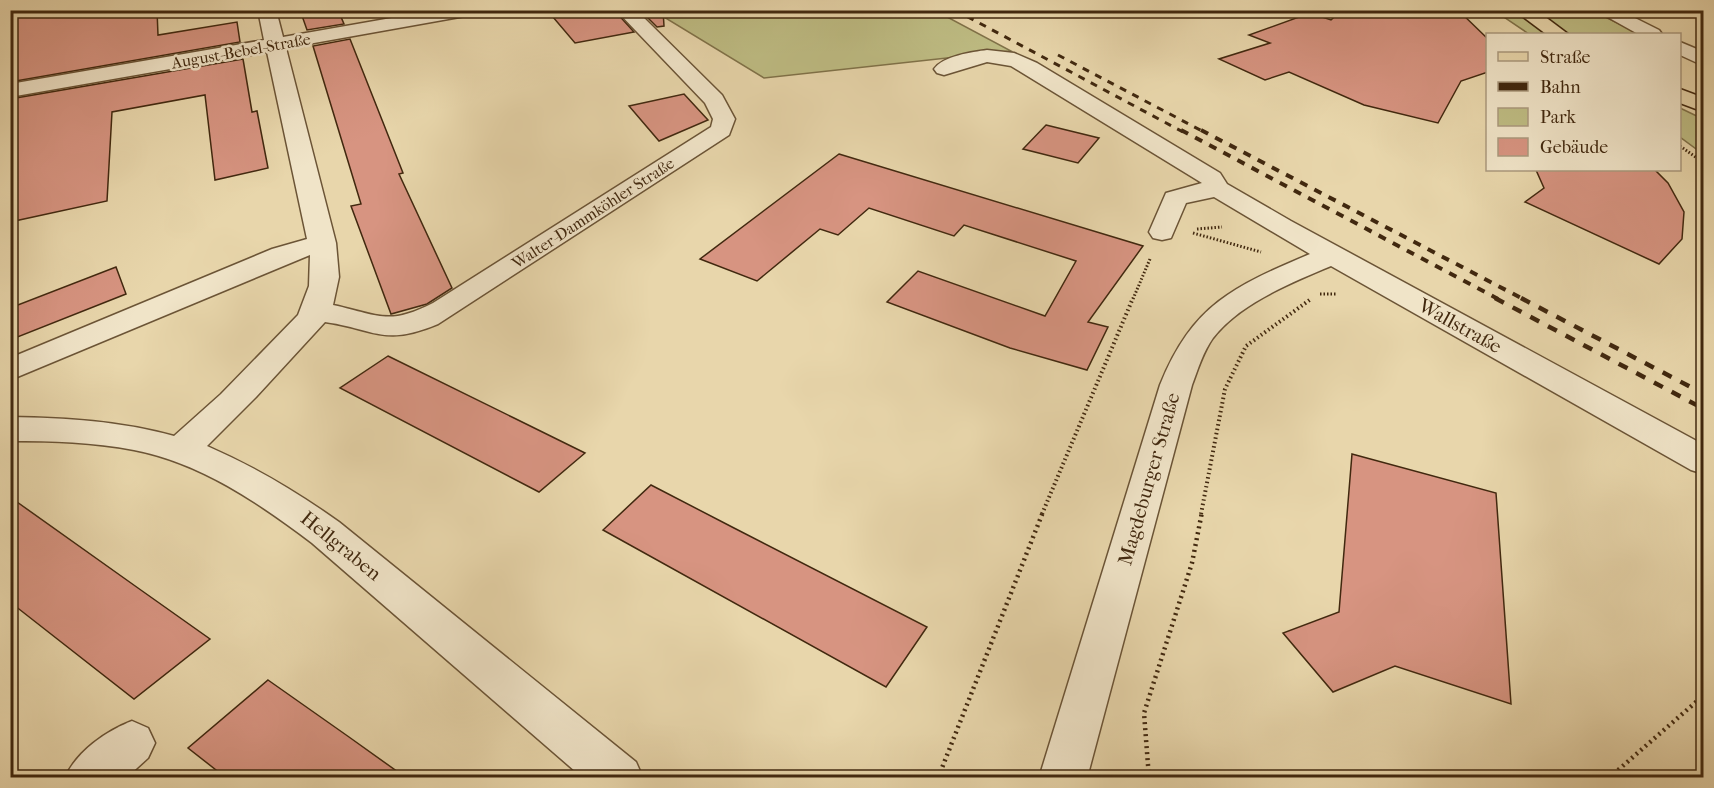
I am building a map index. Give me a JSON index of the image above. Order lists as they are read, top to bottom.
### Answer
{
  "streets": {
    "street": [
      "August-Bebel-Straße",
      "Walter-Dammköhler Straße",
      "Wallstraße",
      "Magdeburger Straße",
      "Hellgraben"
    ]
  },
  "crossings": [
    ["Wallstraße", "Magdeburger Straße"]
  ],
  "legend": [
    "Straße",
    "Bahn",
    "Park",
    "Gebäude"
  ]
}
